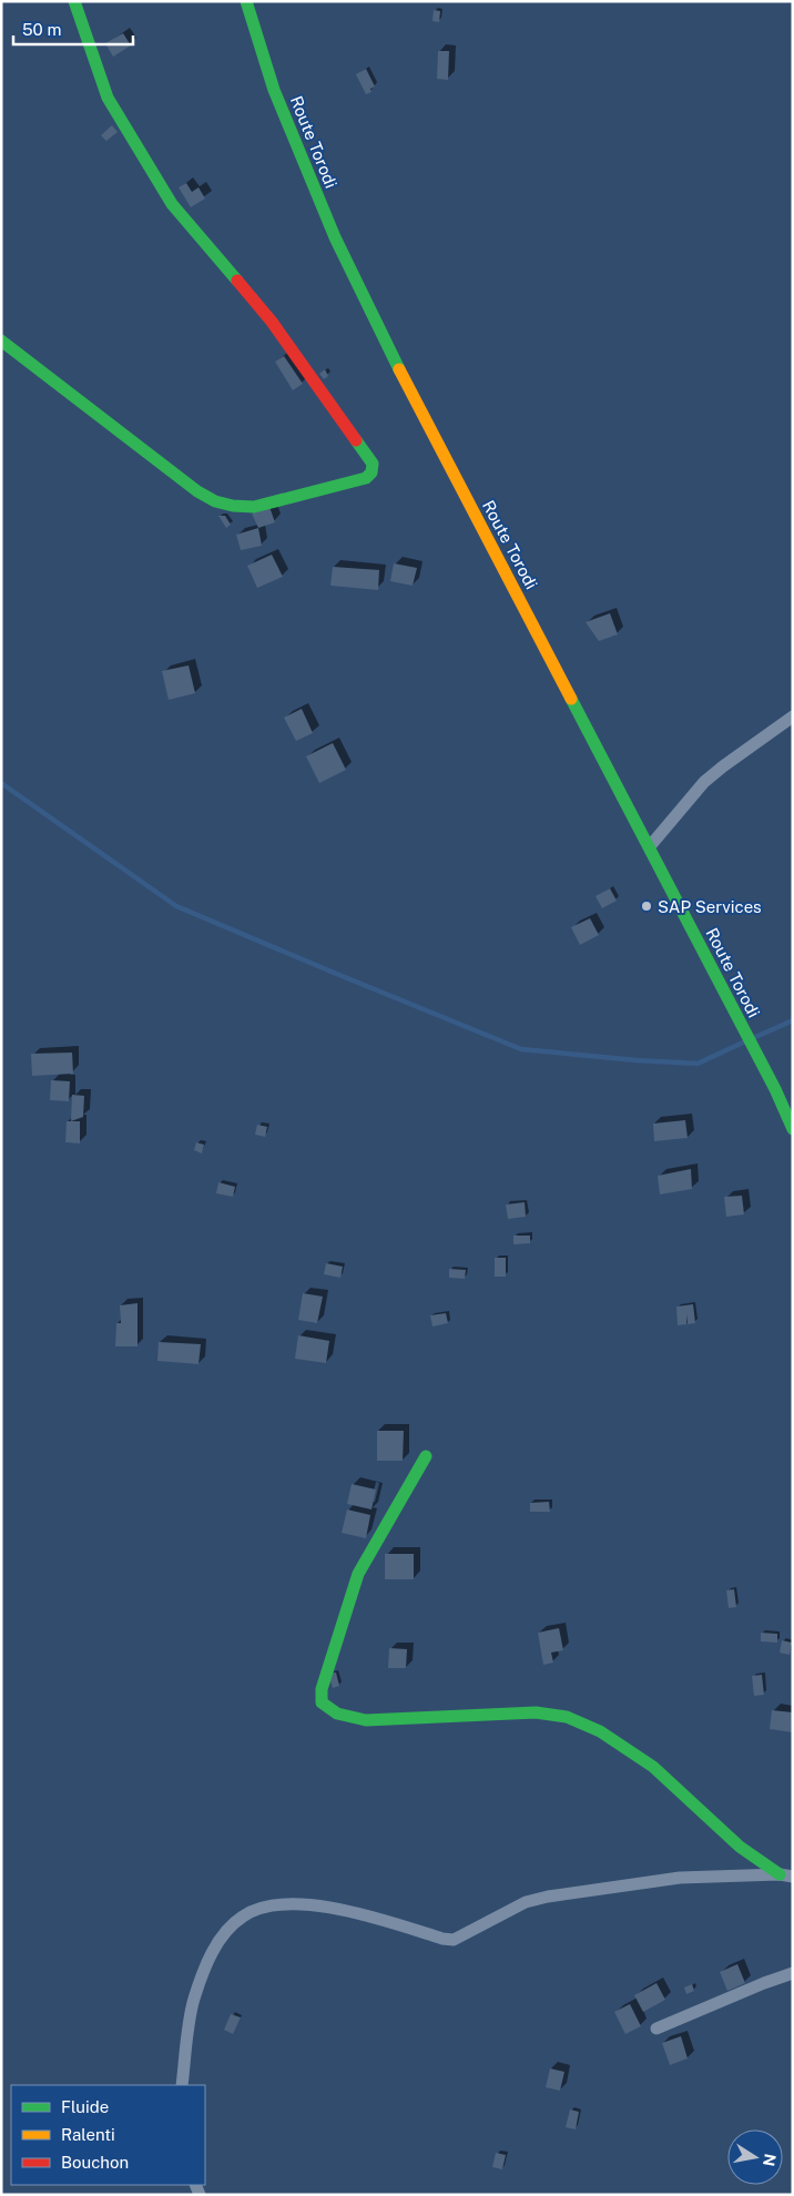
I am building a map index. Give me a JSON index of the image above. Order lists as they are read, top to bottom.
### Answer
{
  "streets": {
    "street": ["Route Torodi"]
  },
  "places": ["SAP Services"],
  "legend": ["Fluide", "Ralenti", "Bouchon"],
  "scale_bar": "50 m",
  "north": "right"
}
